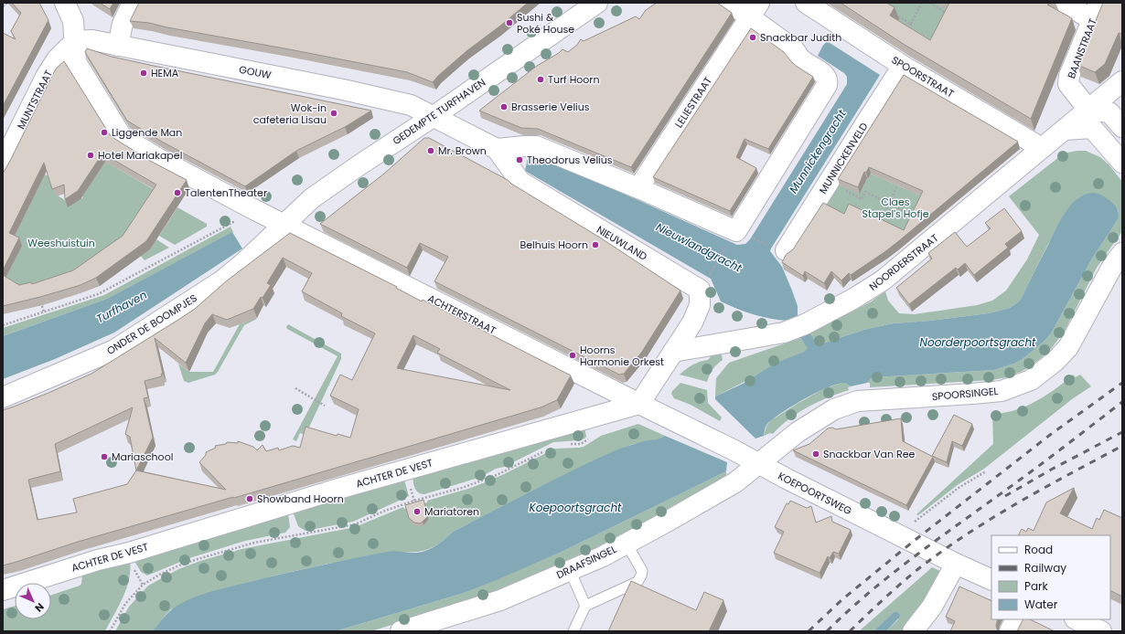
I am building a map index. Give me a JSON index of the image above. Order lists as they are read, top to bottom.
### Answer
{
  "streets": {
    "street": [
      "BAANSTRAAT",
      "GOUW",
      "SPOORSTRAAT",
      "MUNTSTRAAT",
      "LELIESTRAAT",
      "GEDEMPTE TURFHAVEN",
      "MUNNICKENVELD",
      "NIEUWLAND",
      "NOORDERSTRAAT",
      "ACHTERSTRAAT",
      "ONDER DE BOOMPJES",
      "SPOORSINGEL",
      "ACHTER DE VEST",
      "KOEPOORTSWEG",
      "DRAAFSINGEL"
    ]
  },
  "crossings": [
    ["BAANSTRAAT", "NOORDERSTRAAT"],
    ["GOUW", "MUNTSTRAAT"],
    ["GOUW", "GEDEMPTE TURFHAVEN"],
    ["GOUW", "NIEUWLAND"],
    ["GOUW", "ACHTERSTRAAT"],
    ["SPOORSTRAAT", "MUNNICKENVELD"],
    ["SPOORSTRAAT", "NOORDERSTRAAT"],
    ["MUNTSTRAAT", "ACHTERSTRAAT"],
    ["GEDEMPTE TURFHAVEN", "NIEUWLAND"],
    ["GEDEMPTE TURFHAVEN", "ACHTERSTRAAT"],
    ["GEDEMPTE TURFHAVEN", "ONDER DE BOOMPJES"],
    ["NIEUWLAND", "NOORDERSTRAAT"],
    ["ACHTERSTRAAT", "ONDER DE BOOMPJES"],
    ["ACHTERSTRAAT", "ACHTER DE VEST"],
    ["ACHTERSTRAAT", "KOEPOORTSWEG"],
    ["SPOORSINGEL", "KOEPOORTSWEG"],
    ["SPOORSINGEL", "DRAAFSINGEL"],
    ["ACHTER DE VEST", "KOEPOORTSWEG"],
    ["KOEPOORTSWEG", "DRAAFSINGEL"]
  ],
  "water": [
    "Munnickengracht",
    "Nieuwlandgracht",
    "Turfhaven",
    "Noorderpoortsgracht",
    "Koepoortsgracht"
  ],
  "parks": ["Claes Stapel's Hofje", "Weeshuistuin"],
  "places": [
    "Sushi & Poké House",
    "Snackbar Judith",
    "HEMA",
    "Turf Hoorn",
    "Brasserie Velius",
    "Wok-in cafeteria Lisau",
    "Liggende Man",
    "Mr. Brown",
    "Hotel Mariakapel",
    "Theodorus Velius",
    "TalentenTheater",
    "Belhuis Hoorn",
    "Hoorns Harmonie Orkest",
    "Snackbar Van Ree",
    "Mariaschool",
    "Showband Hoorn",
    "Mariatoren"
  ],
  "legend": [
    "Road",
    "Railway",
    "Park",
    "Water"
  ],
  "north": "bottom right"
}
